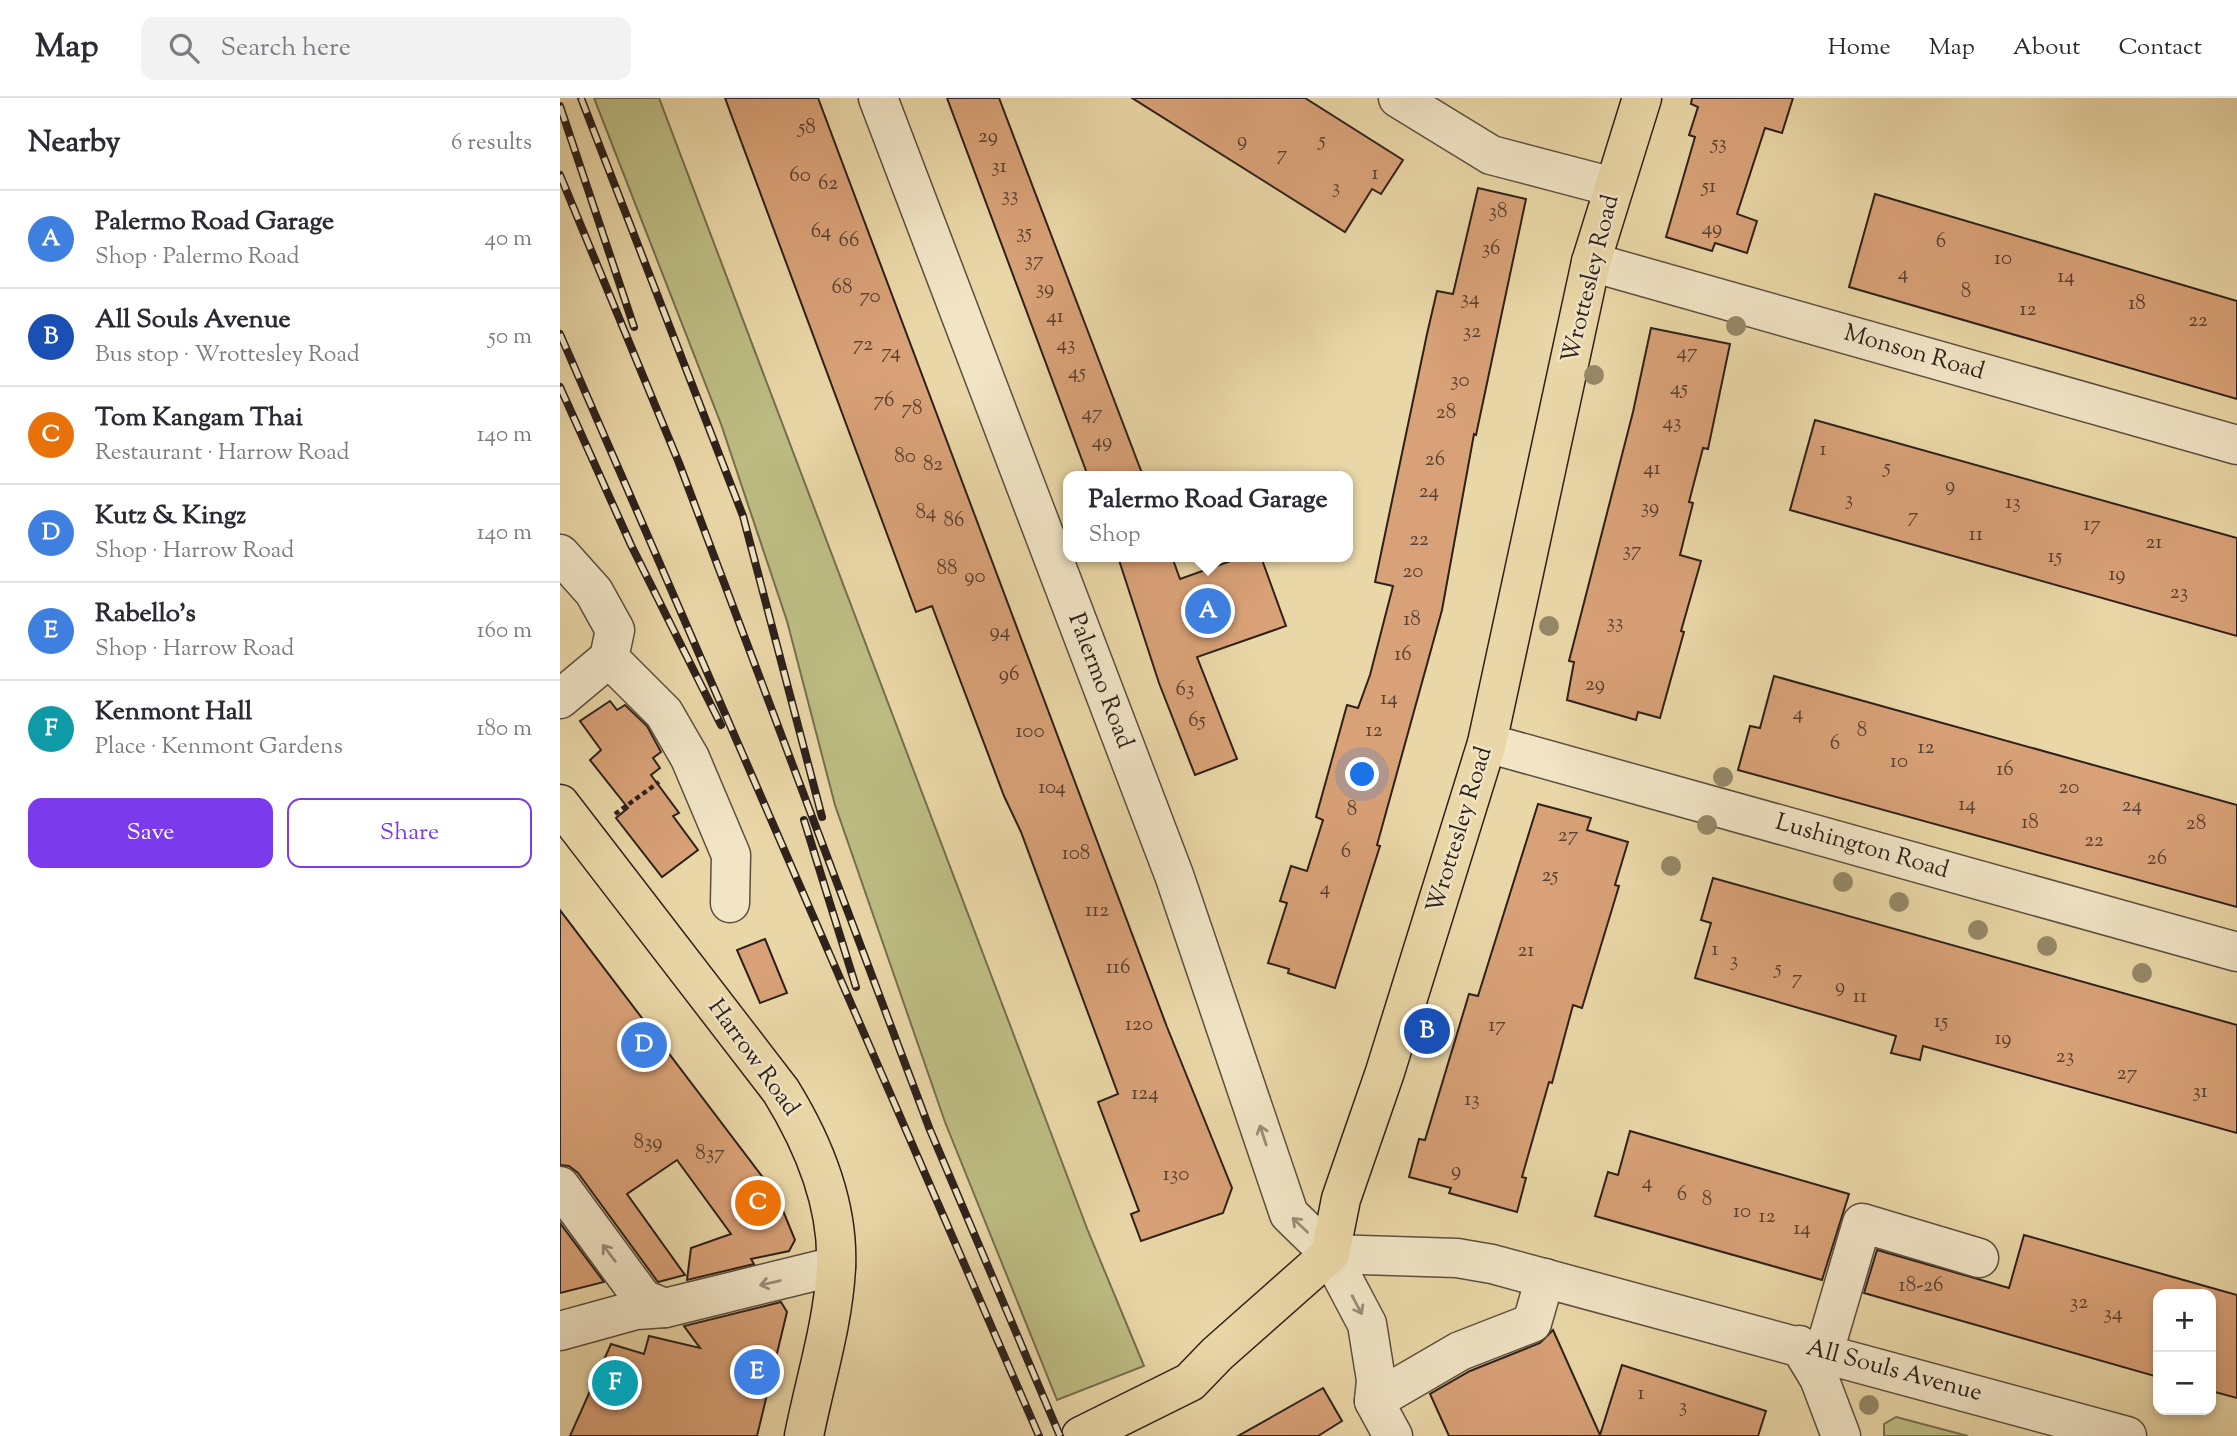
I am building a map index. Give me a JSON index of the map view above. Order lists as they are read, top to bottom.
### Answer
{
  "streets": {
    "main road": ["Wrottesley Road", "Harrow Road"],
    "street": [
      "Monson Road",
      "Palermo Road",
      "Lushington Road",
      "All Souls Avenue"
    ]
  },
  "crossings": [
    ["Wrottesley Road", "Monson Road"],
    ["Wrottesley Road", "Palermo Road"],
    ["Wrottesley Road", "Lushington Road"],
    ["Wrottesley Road", "All Souls Avenue"],
    ["Palermo Road", "All Souls Avenue"]
  ],
  "house_numbers": [
    "58",
    "29",
    "9",
    "5",
    "53",
    "7",
    "31",
    "1",
    "60",
    "62",
    "51",
    "3",
    "33",
    "38",
    "49",
    "64",
    "35",
    "66",
    "6",
    "36",
    "10",
    "37",
    "4",
    "14",
    "68",
    "39",
    "8",
    "70",
    "34",
    "18",
    "12",
    "41",
    "22",
    "32",
    "72",
    "43",
    "74",
    "47",
    "45",
    "30",
    "45",
    "76",
    "78",
    "28",
    "47",
    "43",
    "49",
    "1",
    "80",
    "26",
    "82",
    "5",
    "41",
    "9",
    "24",
    "3",
    "13",
    "39",
    "84",
    "7",
    "86",
    "17",
    "11",
    "22",
    "21",
    "37",
    "15",
    "88",
    "20",
    "19",
    "90",
    "23",
    "18",
    "33",
    "94",
    "16",
    "96",
    "29",
    "63",
    "14",
    "4",
    "65",
    "12",
    "8",
    "100",
    "6",
    "12",
    "10",
    "16",
    "104",
    "20",
    "14",
    "24",
    "8",
    "18",
    "28",
    "27",
    "22",
    "6",
    "108",
    "26",
    "25",
    "4",
    "112",
    "1",
    "21",
    "3",
    "116",
    "5",
    "7",
    "9",
    "11",
    "15",
    "120",
    "17",
    "19",
    "23",
    "27",
    "31",
    "124",
    "13",
    "839",
    "837",
    "9",
    "130",
    "4",
    "6",
    "8",
    "10",
    "12",
    "14",
    "18-26",
    "32",
    "34",
    "1",
    "3"
  ],
  "page": {
    "header": "Map",
    "search": "Search here",
    "nav": [
      "Home",
      "Map",
      "About",
      "Contact"
    ],
    "heading": ["Nearby", "6 results"],
    "list": [
      {
        "mark": "A",
        "name": "Palermo Road Garage",
        "note": "Shop · Palermo Road",
        "value": "40 m"
      },
      {
        "mark": "B",
        "name": "All Souls Avenue",
        "note": "Bus stop · Wrottesley Road",
        "value": "50 m"
      },
      {
        "mark": "C",
        "name": "Tom Kangam Thai",
        "note": "Restaurant · Harrow Road",
        "value": "140 m"
      },
      {
        "mark": "D",
        "name": "Kutz & Kingz",
        "note": "Shop · Harrow Road",
        "value": "140 m"
      },
      {
        "mark": "E",
        "name": "Rabello's",
        "note": "Shop · Harrow Road",
        "value": "160 m"
      },
      {
        "mark": "F",
        "name": "Kenmont Hall",
        "note": "Place · Kenmont Gardens",
        "value": "180 m"
      }
    ],
    "popup": ["Palermo Road Garage", "Shop"],
    "pins": [
      "A",
      "B",
      "D",
      "C",
      "E",
      "F"
    ],
    "buttons": ["Save", "Share"],
    "map_buttons": ["+", "−"]
  }
}
